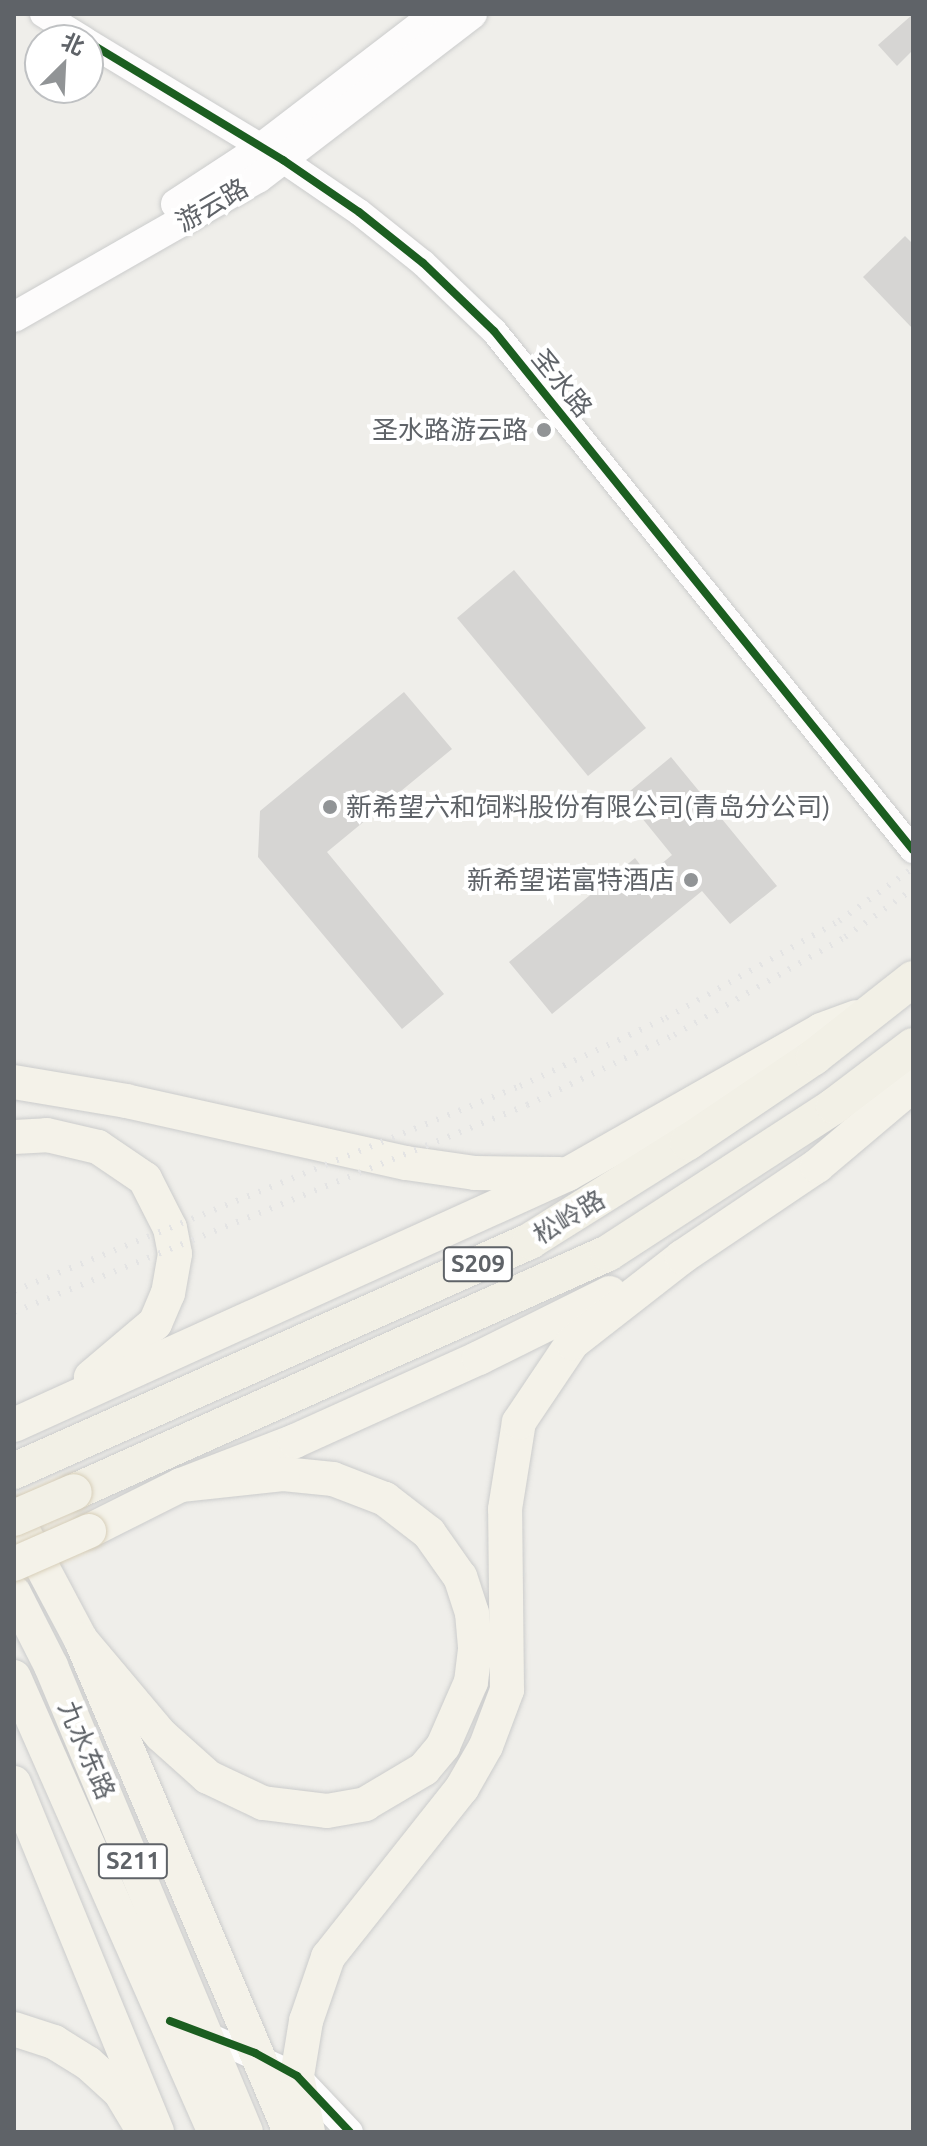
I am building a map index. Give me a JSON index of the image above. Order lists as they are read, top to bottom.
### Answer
{
  "streets": {
    "highway": ["松岭路", "S209"],
    "main road": ["游云路", "九水东路", "S211"],
    "street": ["圣水路"]
  },
  "crossings": [
    ["游云路", "圣水路"]
  ],
  "places": ["圣水路游云路", "新希望六和饲料股份有限公司(青岛分公司)", "新希望诺富特酒店"],
  "north": "top right"
}
